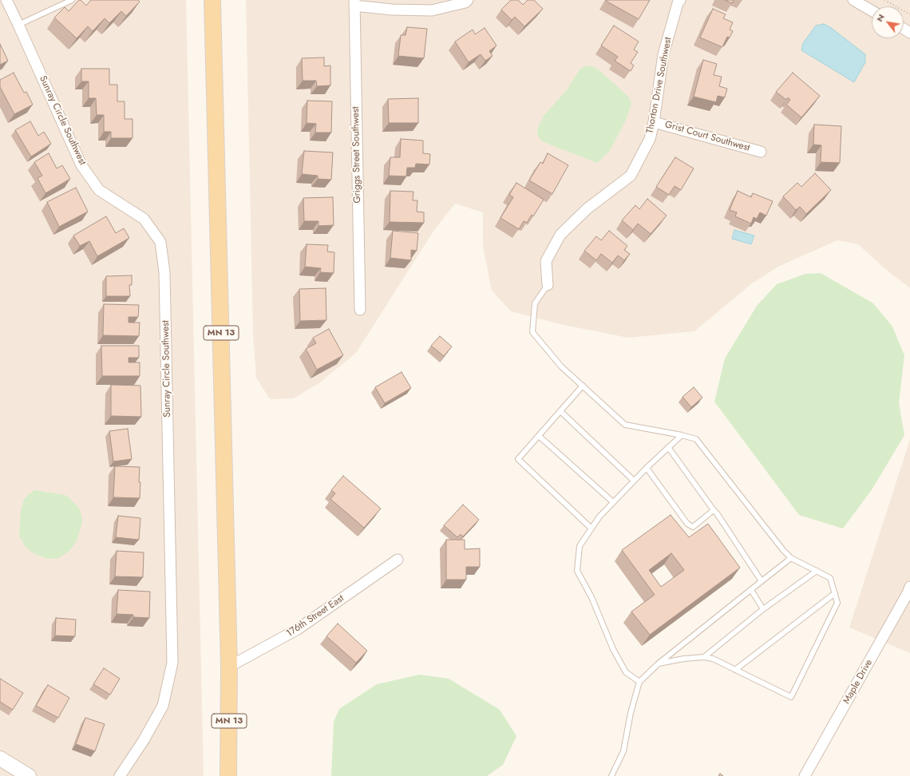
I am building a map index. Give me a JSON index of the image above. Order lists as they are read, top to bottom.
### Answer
{
  "streets": {
    "main road": ["MN 13"],
    "street": [
      "Thorton Drive Southwest",
      "Sunray Circle Southwest",
      "Grist Court Southwest",
      "Griggs Street Southwest",
      "176th Street East",
      "Maple Drive"
    ]
  },
  "crossings": [
    ["Thorton Drive Southwest", "Grist Court Southwest"],
    ["MN 13", "176th Street East"]
  ],
  "north": "top left"
}
